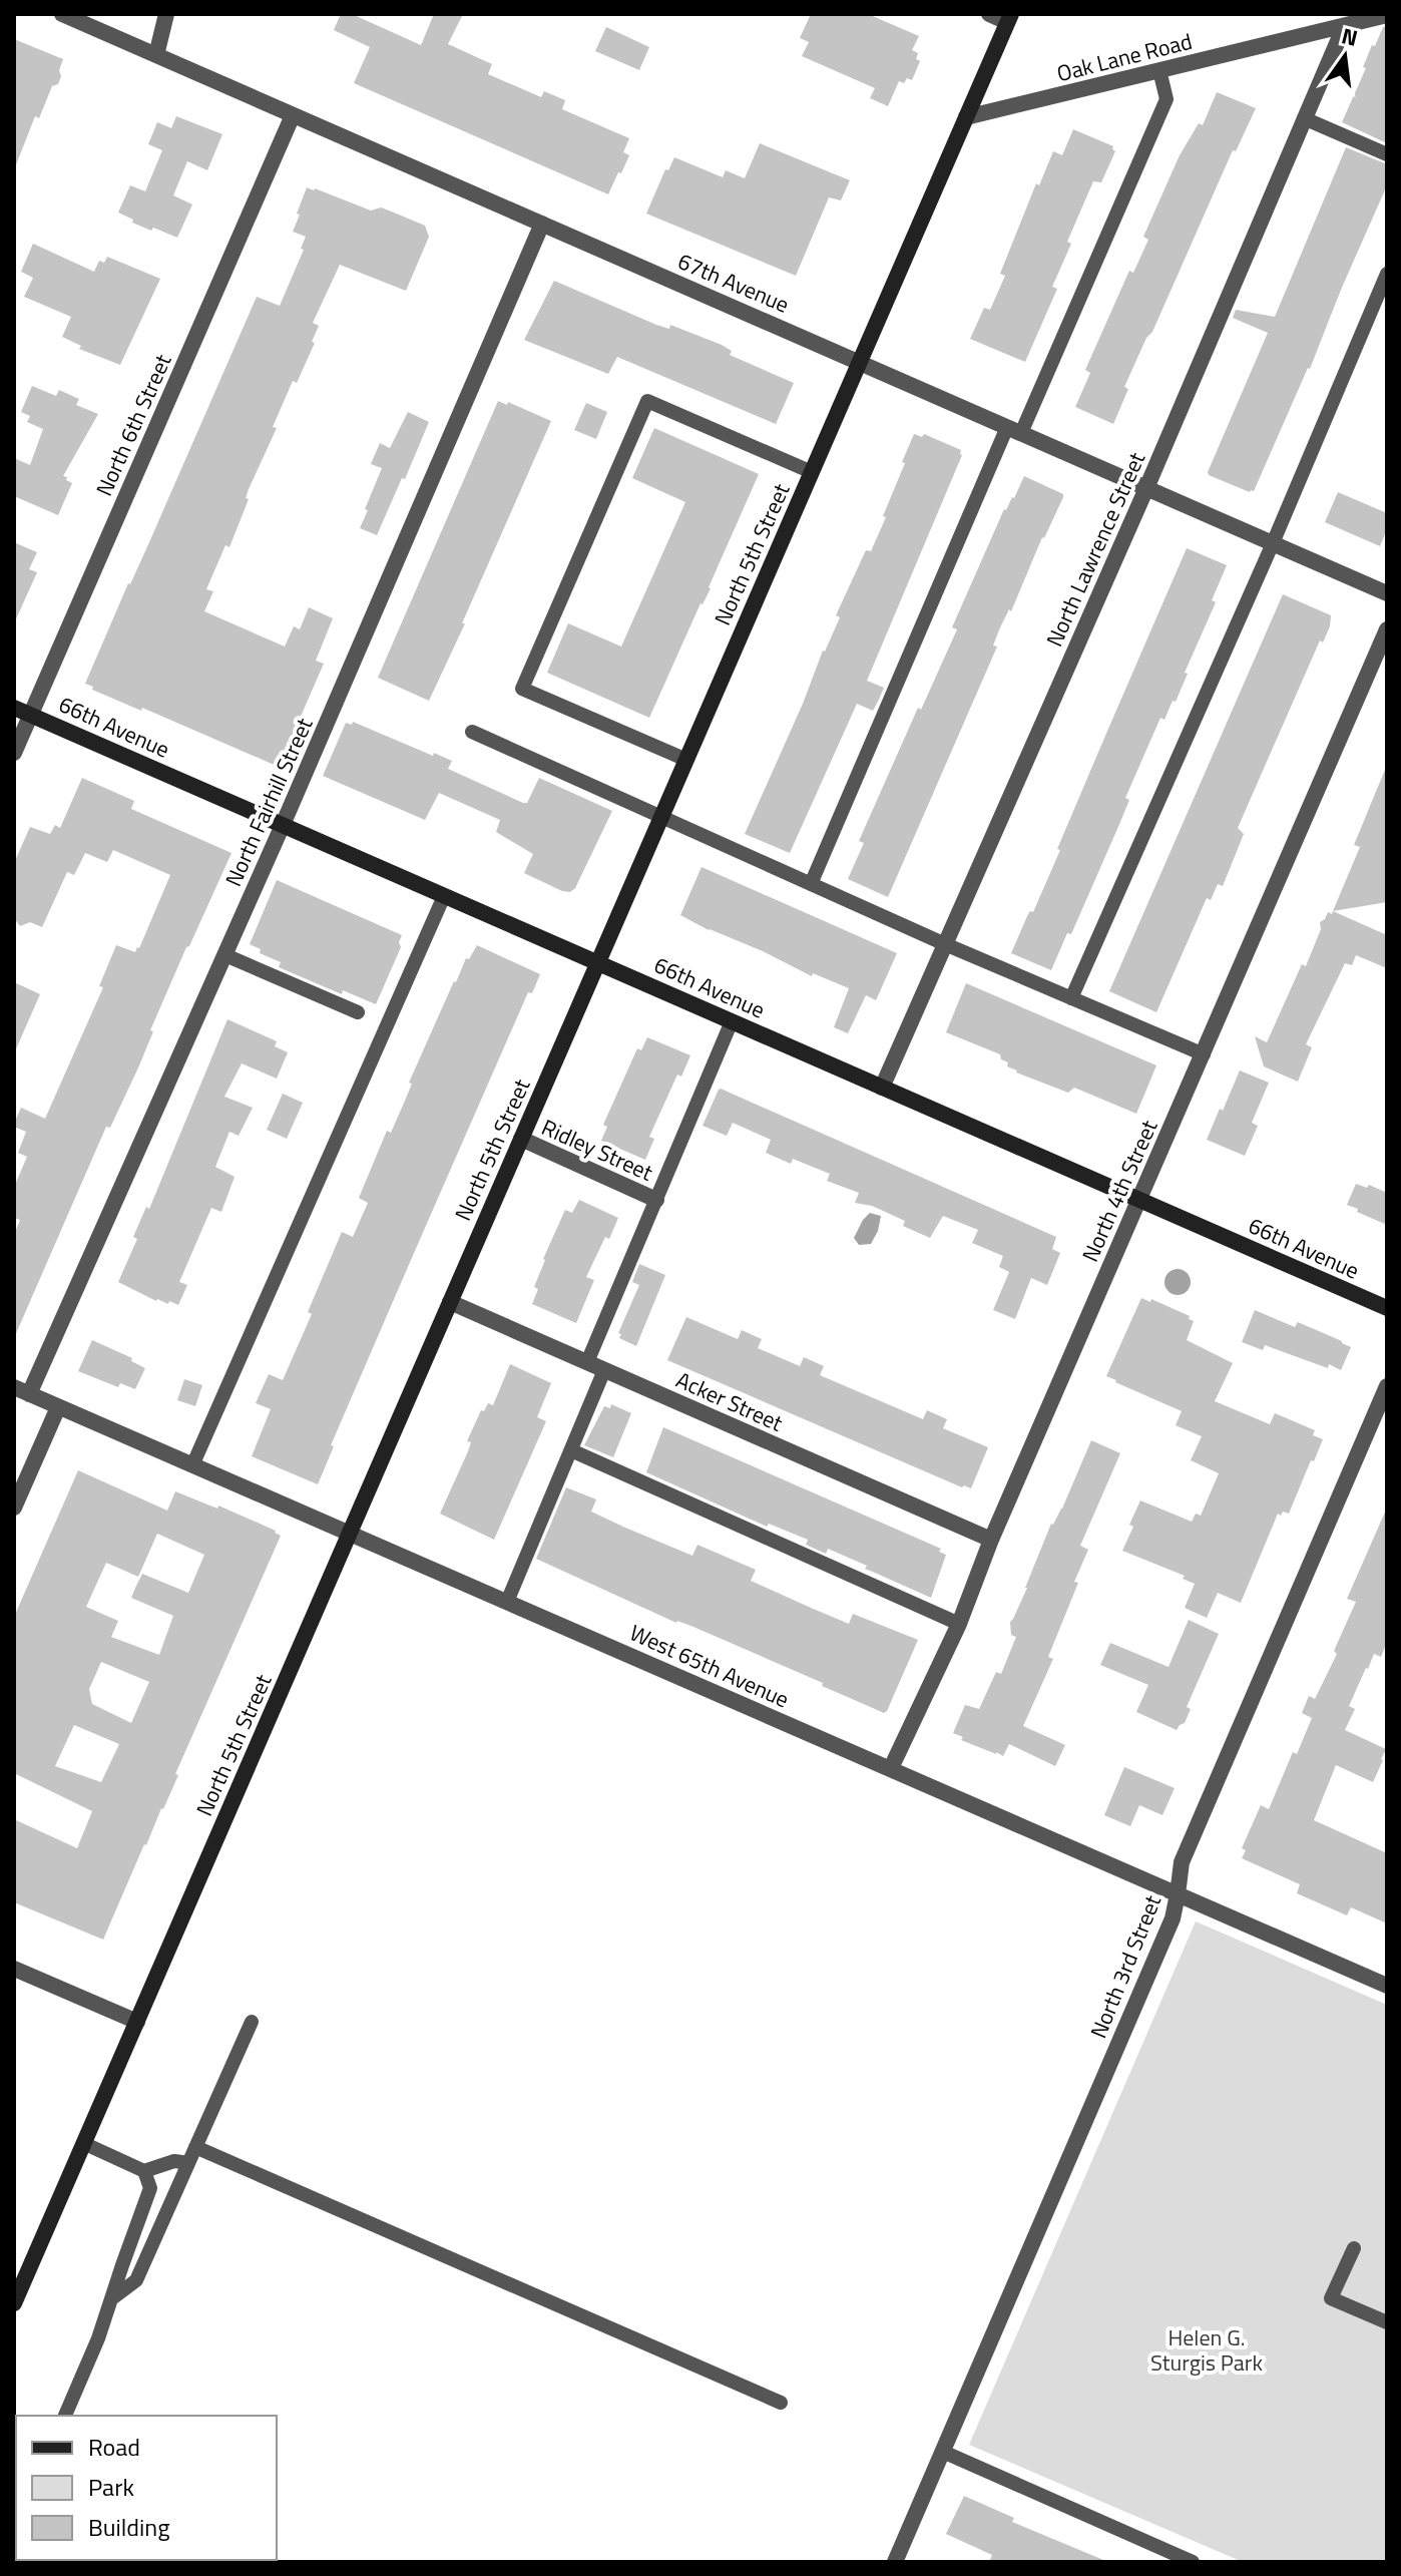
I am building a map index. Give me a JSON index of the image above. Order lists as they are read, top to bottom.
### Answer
{
  "streets": {
    "street": [
      "Oak Lane Road",
      "67th Avenue",
      "North 6th Street",
      "North Lawrence Street",
      "North 5th Street",
      "66th Avenue",
      "North Fairhill Street",
      "Ridley Street",
      "North 4th Street",
      "Acker Street",
      "West 65th Avenue",
      "North 3rd Street"
    ]
  },
  "crossings": [
    ["Oak Lane Road", "North Lawrence Street"],
    ["Oak Lane Road", "North 5th Street"],
    ["67th Avenue", "North 6th Street"],
    ["67th Avenue", "North Lawrence Street"],
    ["67th Avenue", "North 5th Street"],
    ["67th Avenue", "North Fairhill Street"],
    ["North 6th Street", "66th Avenue"],
    ["North Lawrence Street", "66th Avenue"],
    ["North 5th Street", "66th Avenue"],
    ["North 5th Street", "Ridley Street"],
    ["North 5th Street", "Acker Street"],
    ["North 5th Street", "West 65th Avenue"],
    ["66th Avenue", "North Fairhill Street"],
    ["66th Avenue", "North 4th Street"],
    ["North Fairhill Street", "West 65th Avenue"],
    ["North 4th Street", "Acker Street"],
    ["North 4th Street", "West 65th Avenue"],
    ["West 65th Avenue", "North 3rd Street"]
  ],
  "parks": ["Helen G. Sturgis Park"],
  "legend": ["Road", "Park", "Building"],
  "north": "top"
}
